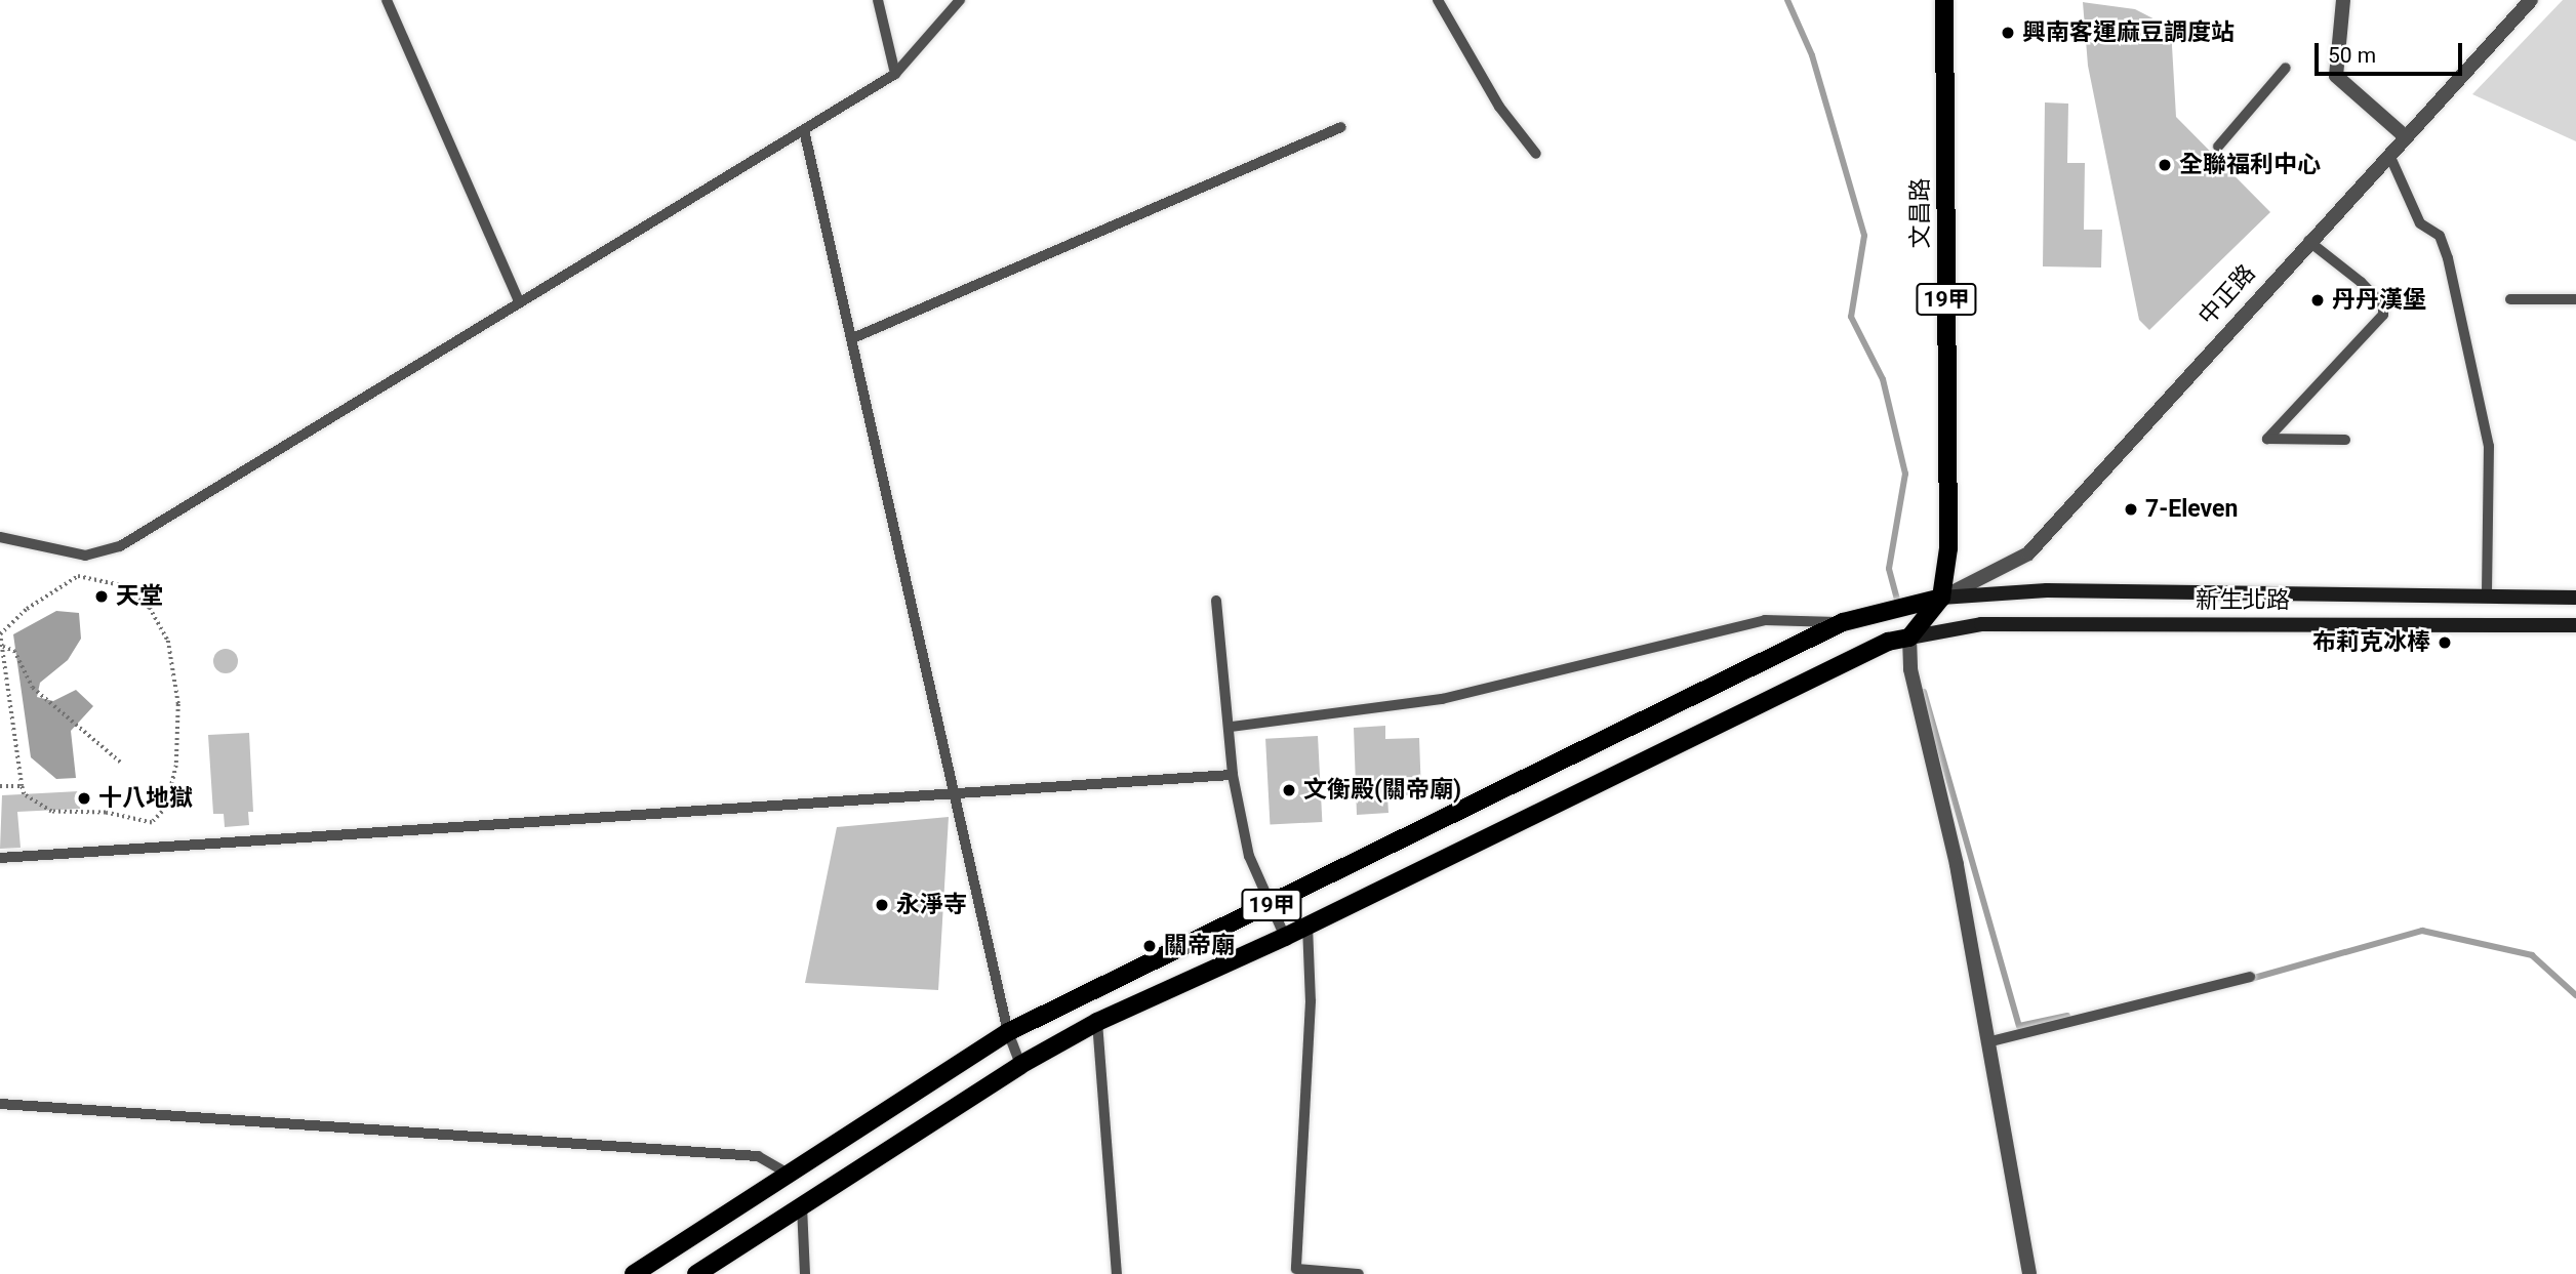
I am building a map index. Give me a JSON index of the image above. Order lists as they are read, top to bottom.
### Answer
{
  "streets": {
    "main road": ["文昌路", "19甲", "新生北路"],
    "street": ["中正路"]
  },
  "crossings": [
    ["文昌路", "中正路"],
    ["文昌路", "19甲"],
    ["文昌路", "新生北路"],
    ["中正路", "19甲"],
    ["中正路", "新生北路"],
    ["19甲", "新生北路"]
  ],
  "places": [
    "興南客運麻豆調度站",
    "全聯福利中心",
    "丹丹漢堡",
    "7-Eleven",
    "天堂",
    "布莉克冰棒",
    "文衡殿(關帝廟)",
    "十八地獄",
    "永淨寺",
    "關帝廟"
  ],
  "scale_bar": "50 m"
}
